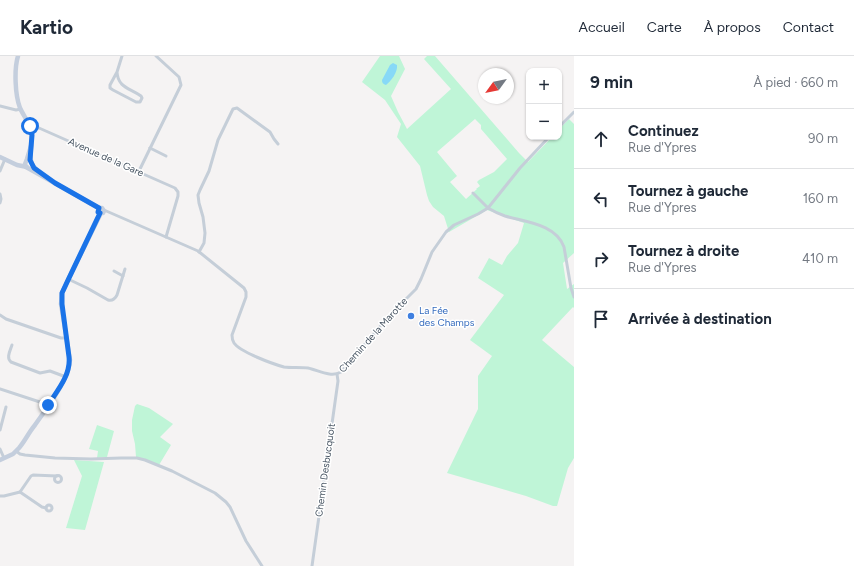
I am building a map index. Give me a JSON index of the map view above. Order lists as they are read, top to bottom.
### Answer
{
  "streets": {
    "street": ["Avenue de la Gare", "Chemin de la Marotte", "Chemin Desbucquoit"]
  },
  "crossings": [
    ["Avenue de la Gare", "Chemin de la Marotte"],
    ["Chemin de la Marotte", "Chemin Desbucquoit"]
  ],
  "places": ["La Fée des Champs"],
  "north": "bottom left",
  "page": {
    "header": "Kartio",
    "nav": [
      "Accueil",
      "Carte",
      "À propos",
      "Contact"
    ],
    "heading": ["9 min", "À pied · 660 m"],
    "map_buttons": ["+", "−"],
    "list": [
      ["Continuez", "Rue d'Ypres", "90 m"],
      ["Tournez à gauche", "Rue d'Ypres", "160 m"],
      ["Tournez à droite", "Rue d'Ypres", "410 m"],
      "Arrivée à destination"
    ]
  }
}
